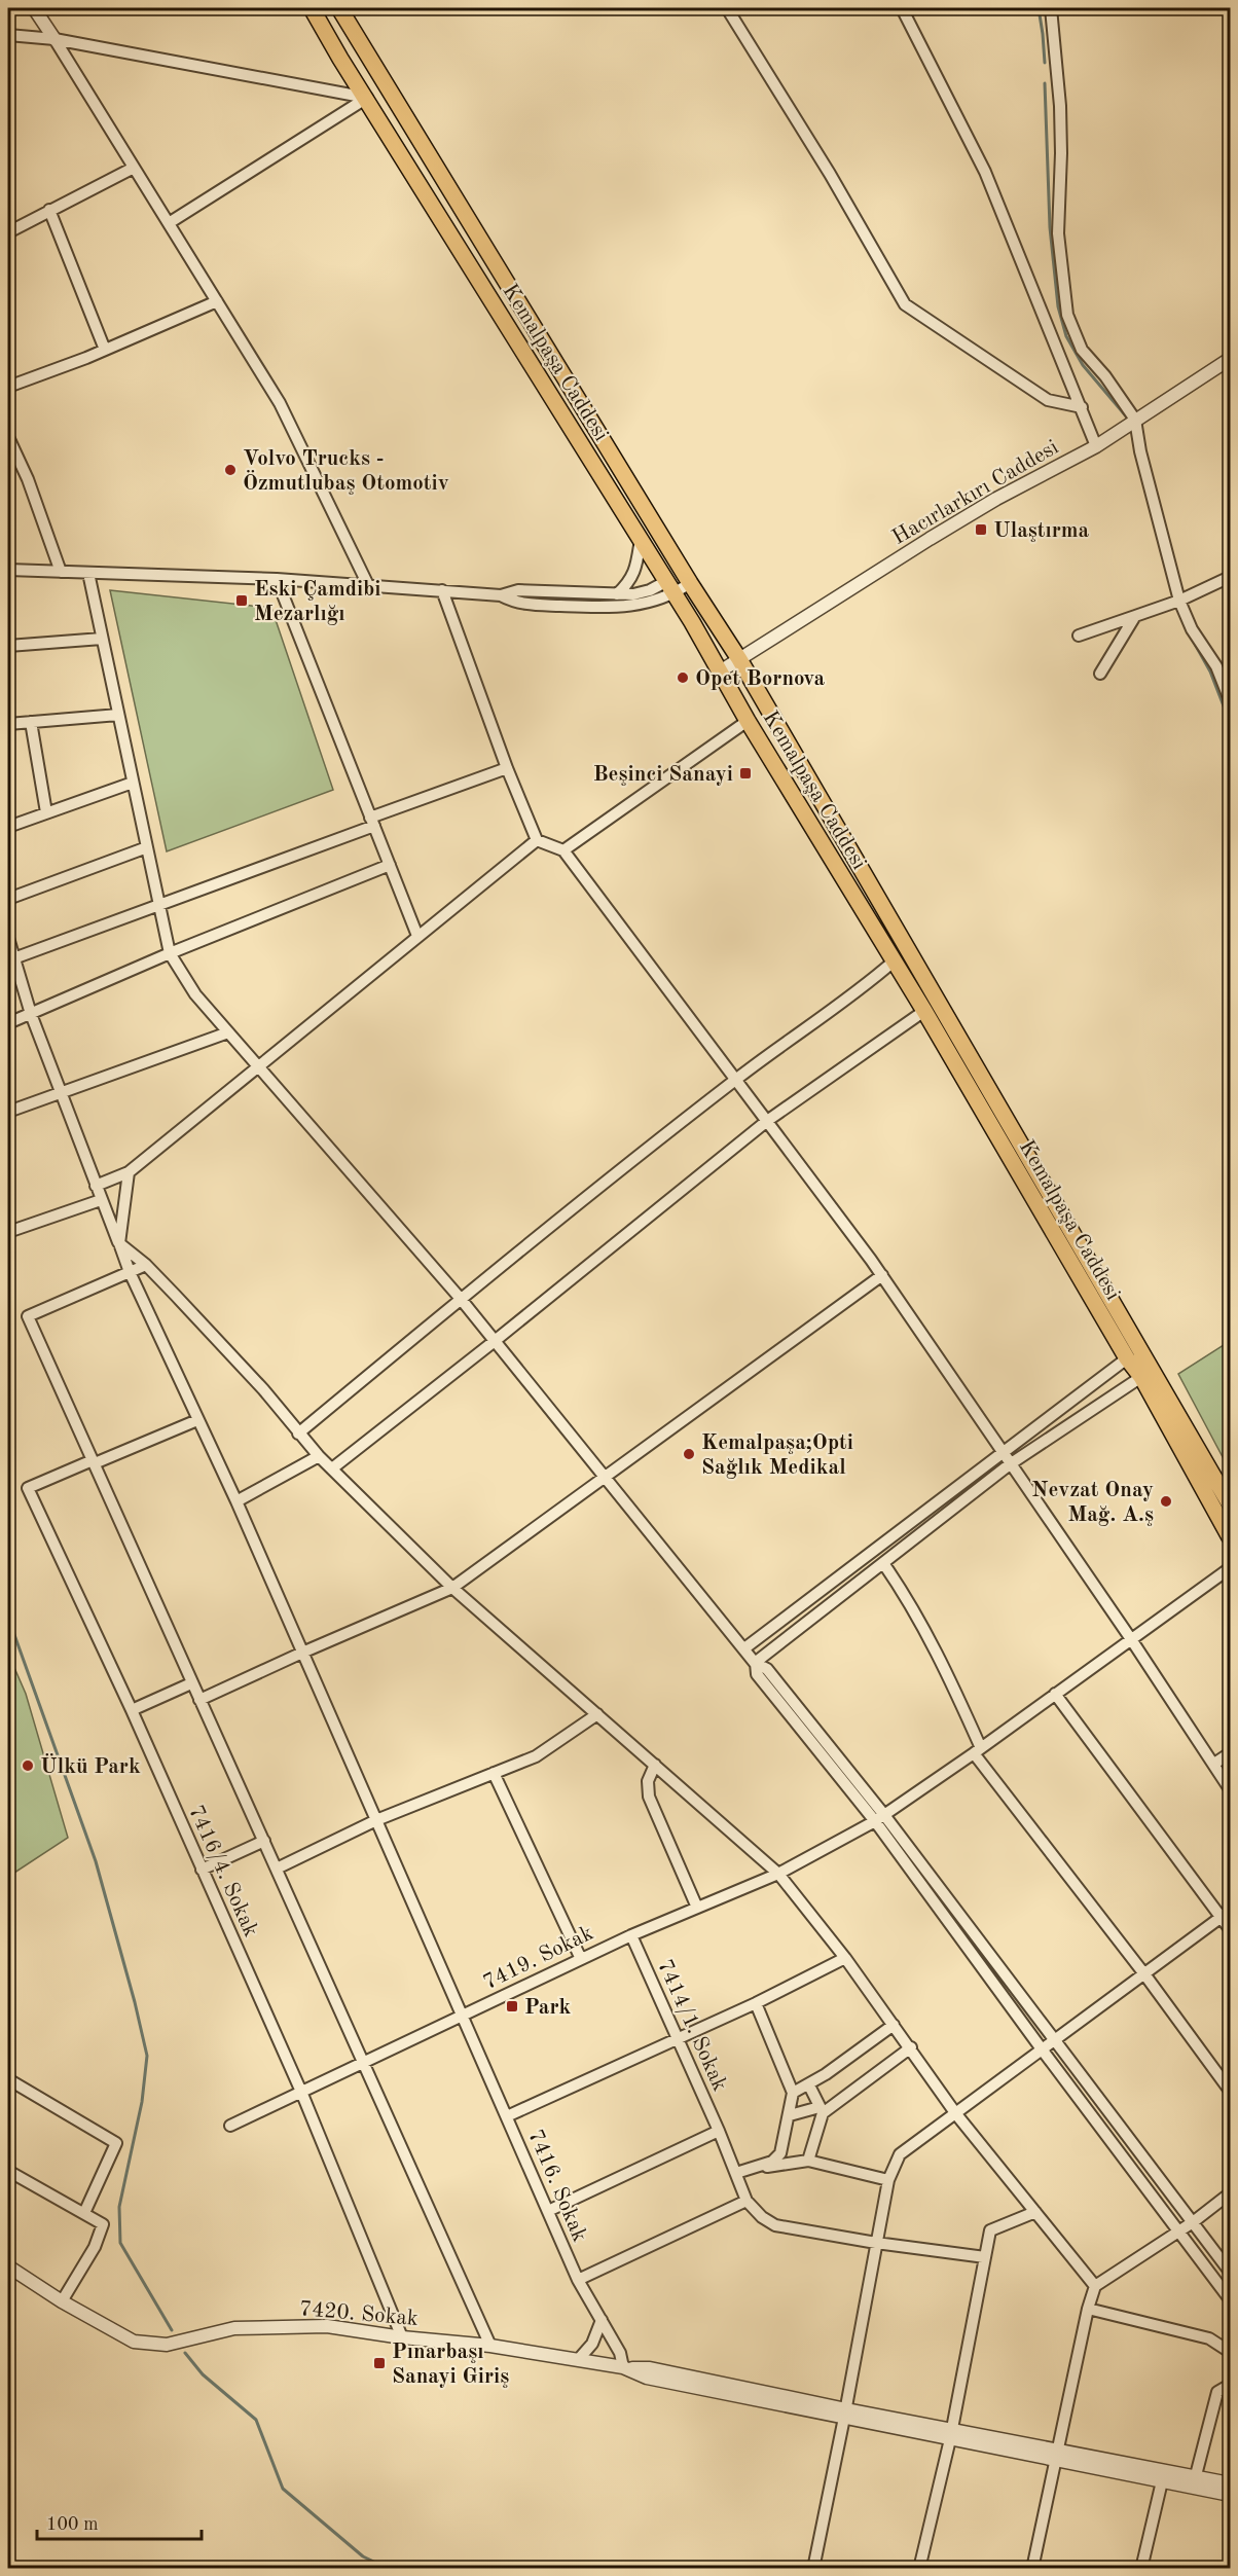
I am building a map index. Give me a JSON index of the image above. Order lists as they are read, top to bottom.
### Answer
{
  "streets": {
    "main road": ["Kemalpaşa Caddesi"],
    "street": [
      "Hacırlarkırı Caddesi",
      "7416/4. Sokak",
      "7419. Sokak",
      "7414/1. Sokak",
      "7416. Sokak",
      "7420. Sokak"
    ]
  },
  "crossings": [
    ["Kemalpaşa Caddesi", "Hacırlarkırı Caddesi"],
    ["7416/4. Sokak", "7419. Sokak"],
    ["7416/4. Sokak", "7420. Sokak"],
    ["7419. Sokak", "7414/1. Sokak"],
    ["7419. Sokak", "7416. Sokak"],
    ["7416. Sokak", "7420. Sokak"]
  ],
  "places": {
    "other": [
      "Volvo Trucks - Özmutlubaş Otomotiv",
      "Opet Bornova",
      "Kemalpaşa;Opti Sağlık Medikal",
      "Nevzat Onay Mağ. A.ş",
      "Ülkü Park"
    ],
    "transit": [
      "Ulaştırma",
      "Eski Çamdibi Mezarlığı",
      "Beşinci Sanayi",
      "Park",
      "Pınarbaşı Sanayi Giriş"
    ]
  },
  "scale_bar": "100 m"
}
